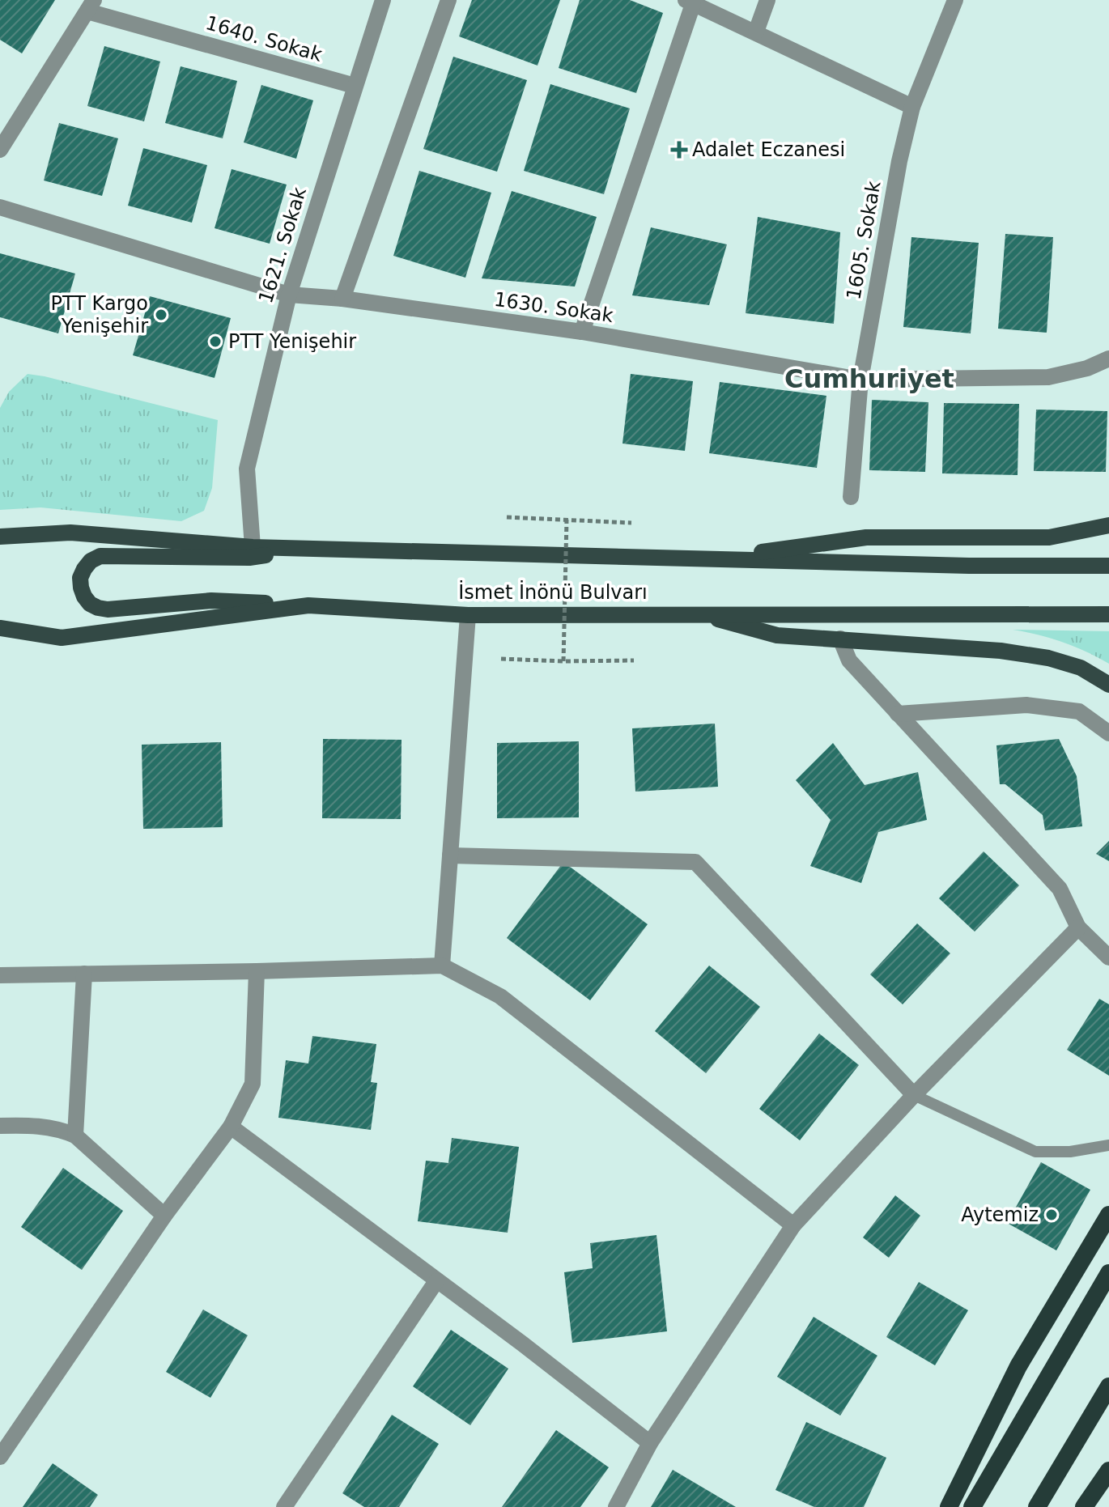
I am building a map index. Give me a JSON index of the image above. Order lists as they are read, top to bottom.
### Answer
{
  "streets": {
    "main road": ["İsmet İnönü Bulvarı"],
    "street": [
      "1640. Sokak",
      "1605. Sokak",
      "1621. Sokak",
      "1630. Sokak"
    ]
  },
  "crossings": [
    ["1640. Sokak", "1621. Sokak"],
    ["1605. Sokak", "1630. Sokak"],
    ["1621. Sokak", "1630. Sokak"],
    ["1621. Sokak", "İsmet İnönü Bulvarı"]
  ],
  "districts": ["Cumhuriyet"],
  "places": {
    "health": ["Adalet Eczanesi"],
    "other": ["PTT Kargo Yenişehir", "PTT Yenişehir", "Aytemiz"]
  }
}
